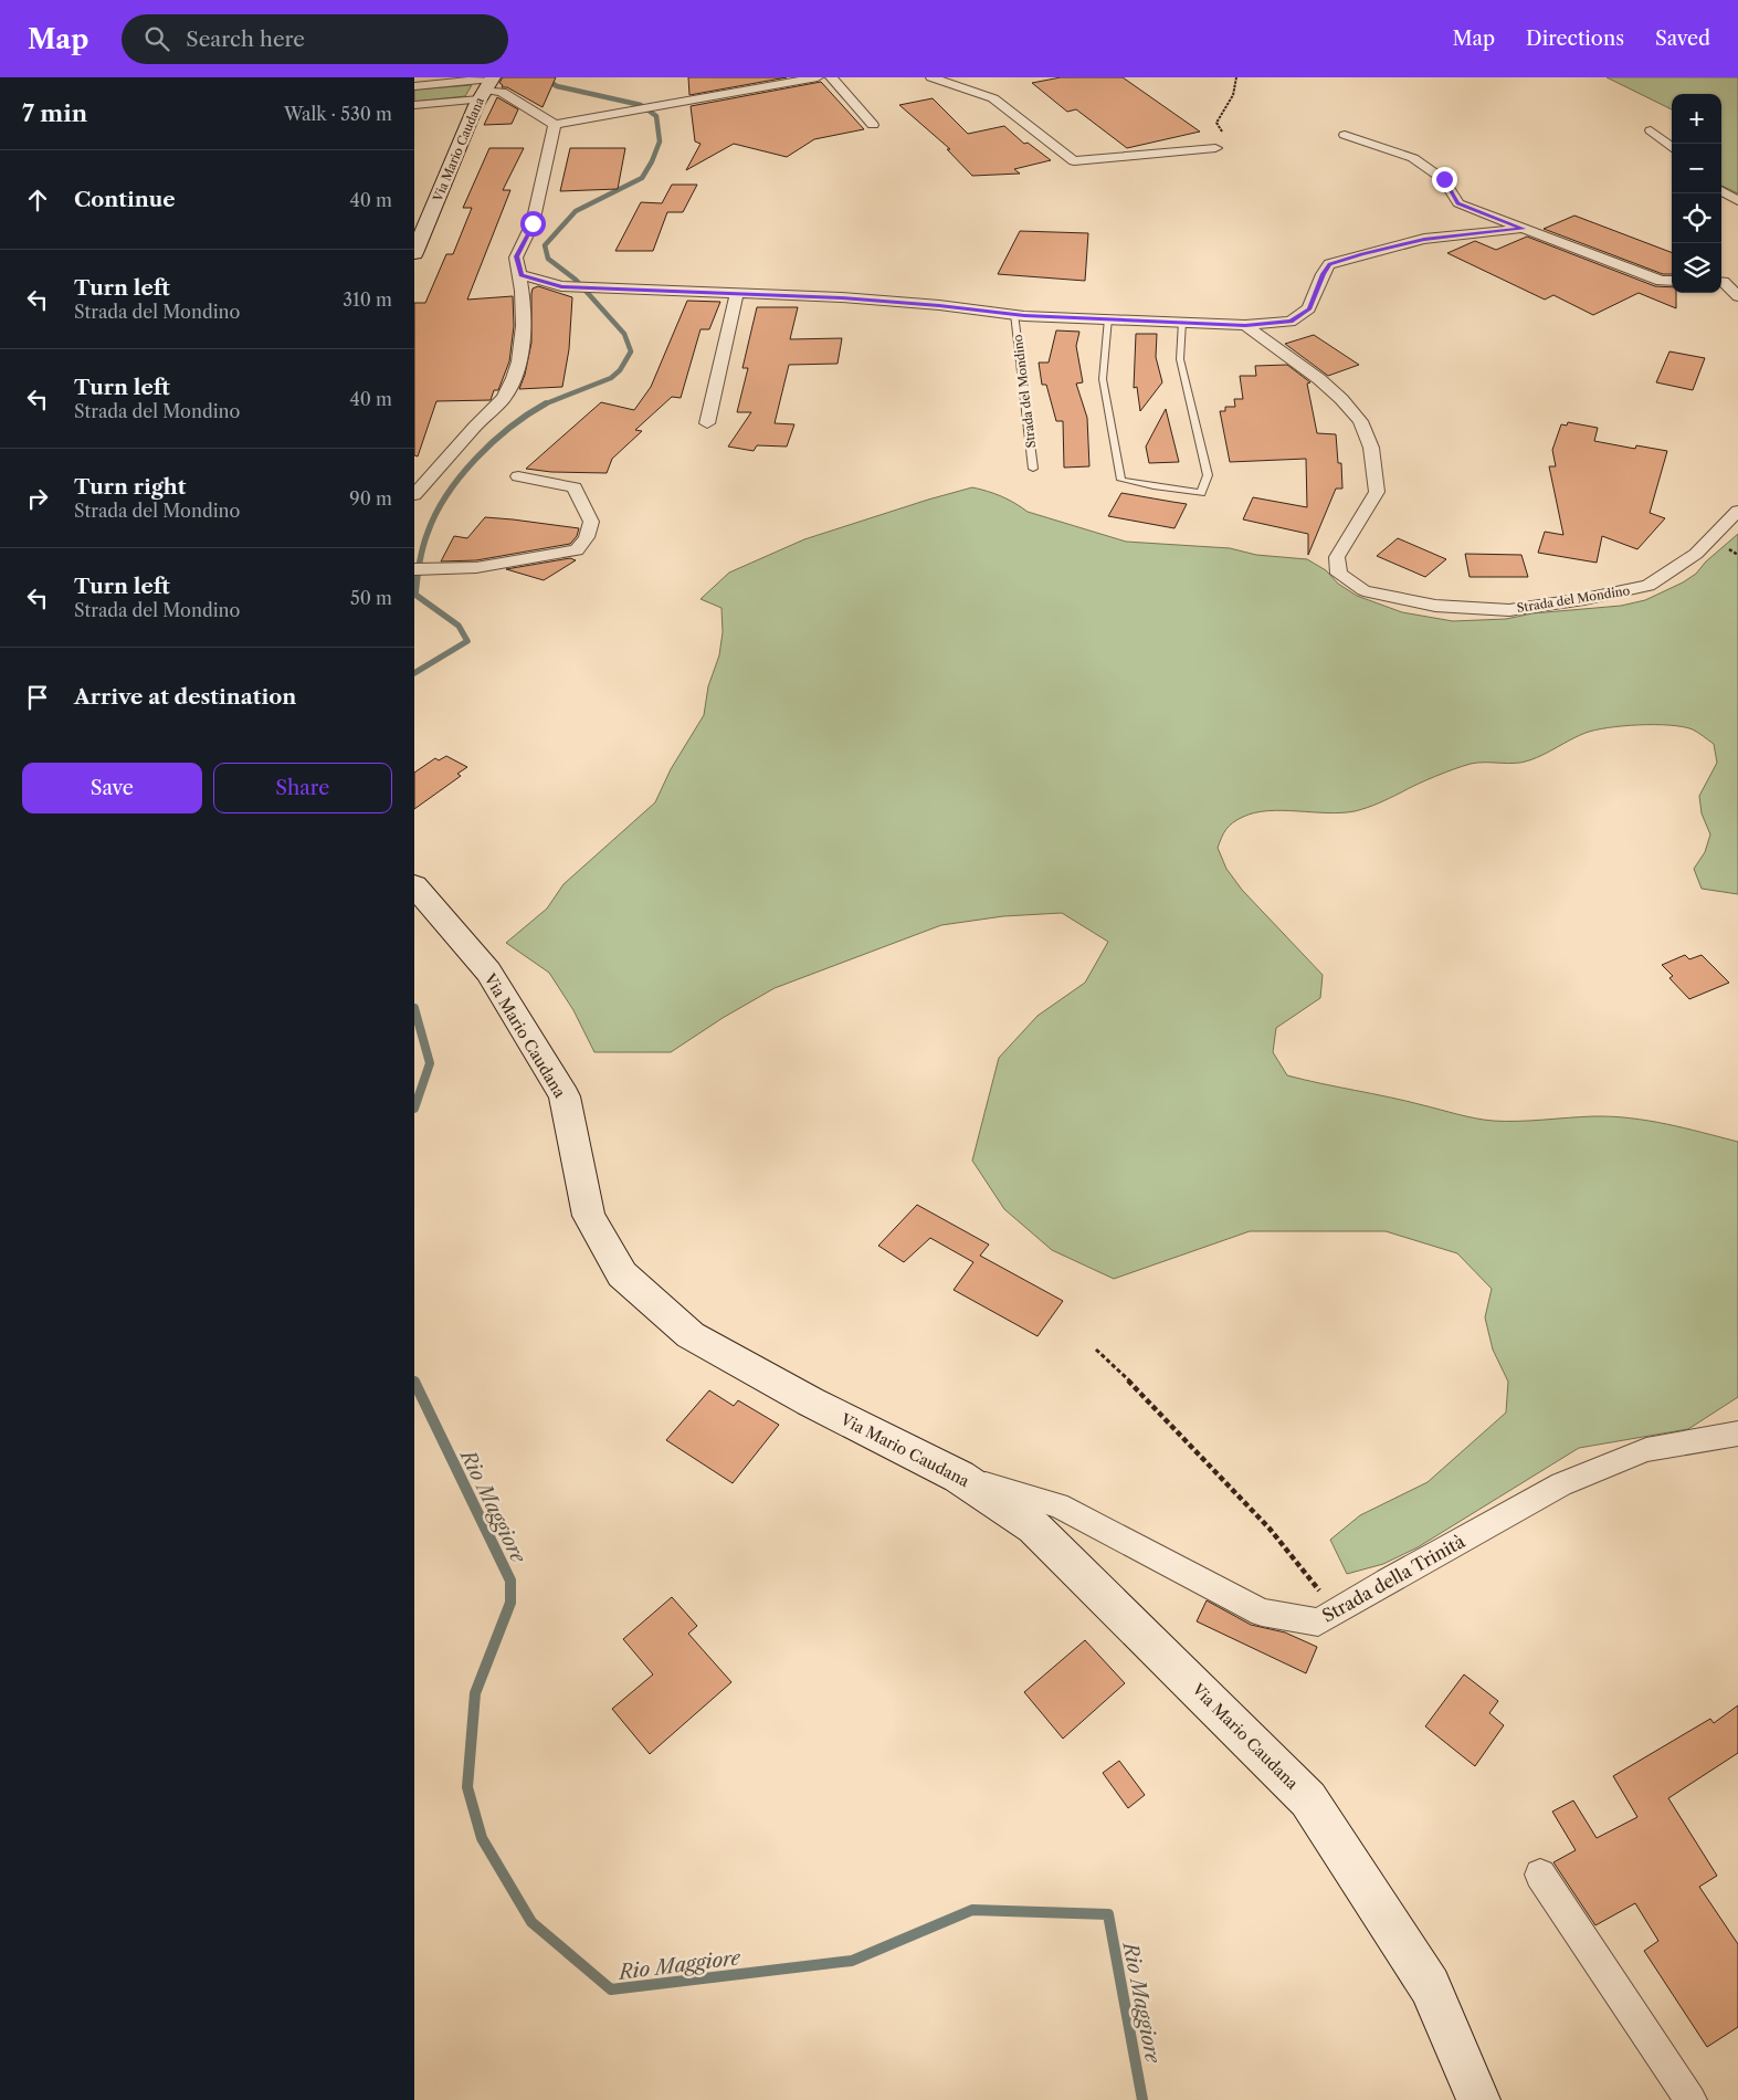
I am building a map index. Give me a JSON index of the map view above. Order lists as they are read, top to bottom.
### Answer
{
  "streets": {
    "main road": ["Via Mario Caudana"],
    "street": ["Strada del Mondino", "Strada della Trinità"]
  },
  "crossings": [
    ["Via Mario Caudana", "Strada della Trinità"]
  ],
  "water": ["Rio Maggiore"],
  "page": {
    "header": "Map",
    "search": "Search here",
    "nav": ["Map", "Directions", "Saved"],
    "heading": ["7 min", "Walk · 530 m"],
    "map_buttons": ["+", "−"],
    "list": [
      ["Continue", "40 m"],
      ["Turn left", "Strada del Mondino", "310 m"],
      ["Turn left", "Strada del Mondino", "40 m"],
      ["Turn right", "Strada del Mondino", "90 m"],
      ["Turn left", "Strada del Mondino", "50 m"],
      "Arrive at destination"
    ],
    "buttons": ["Save", "Share"]
  }
}
